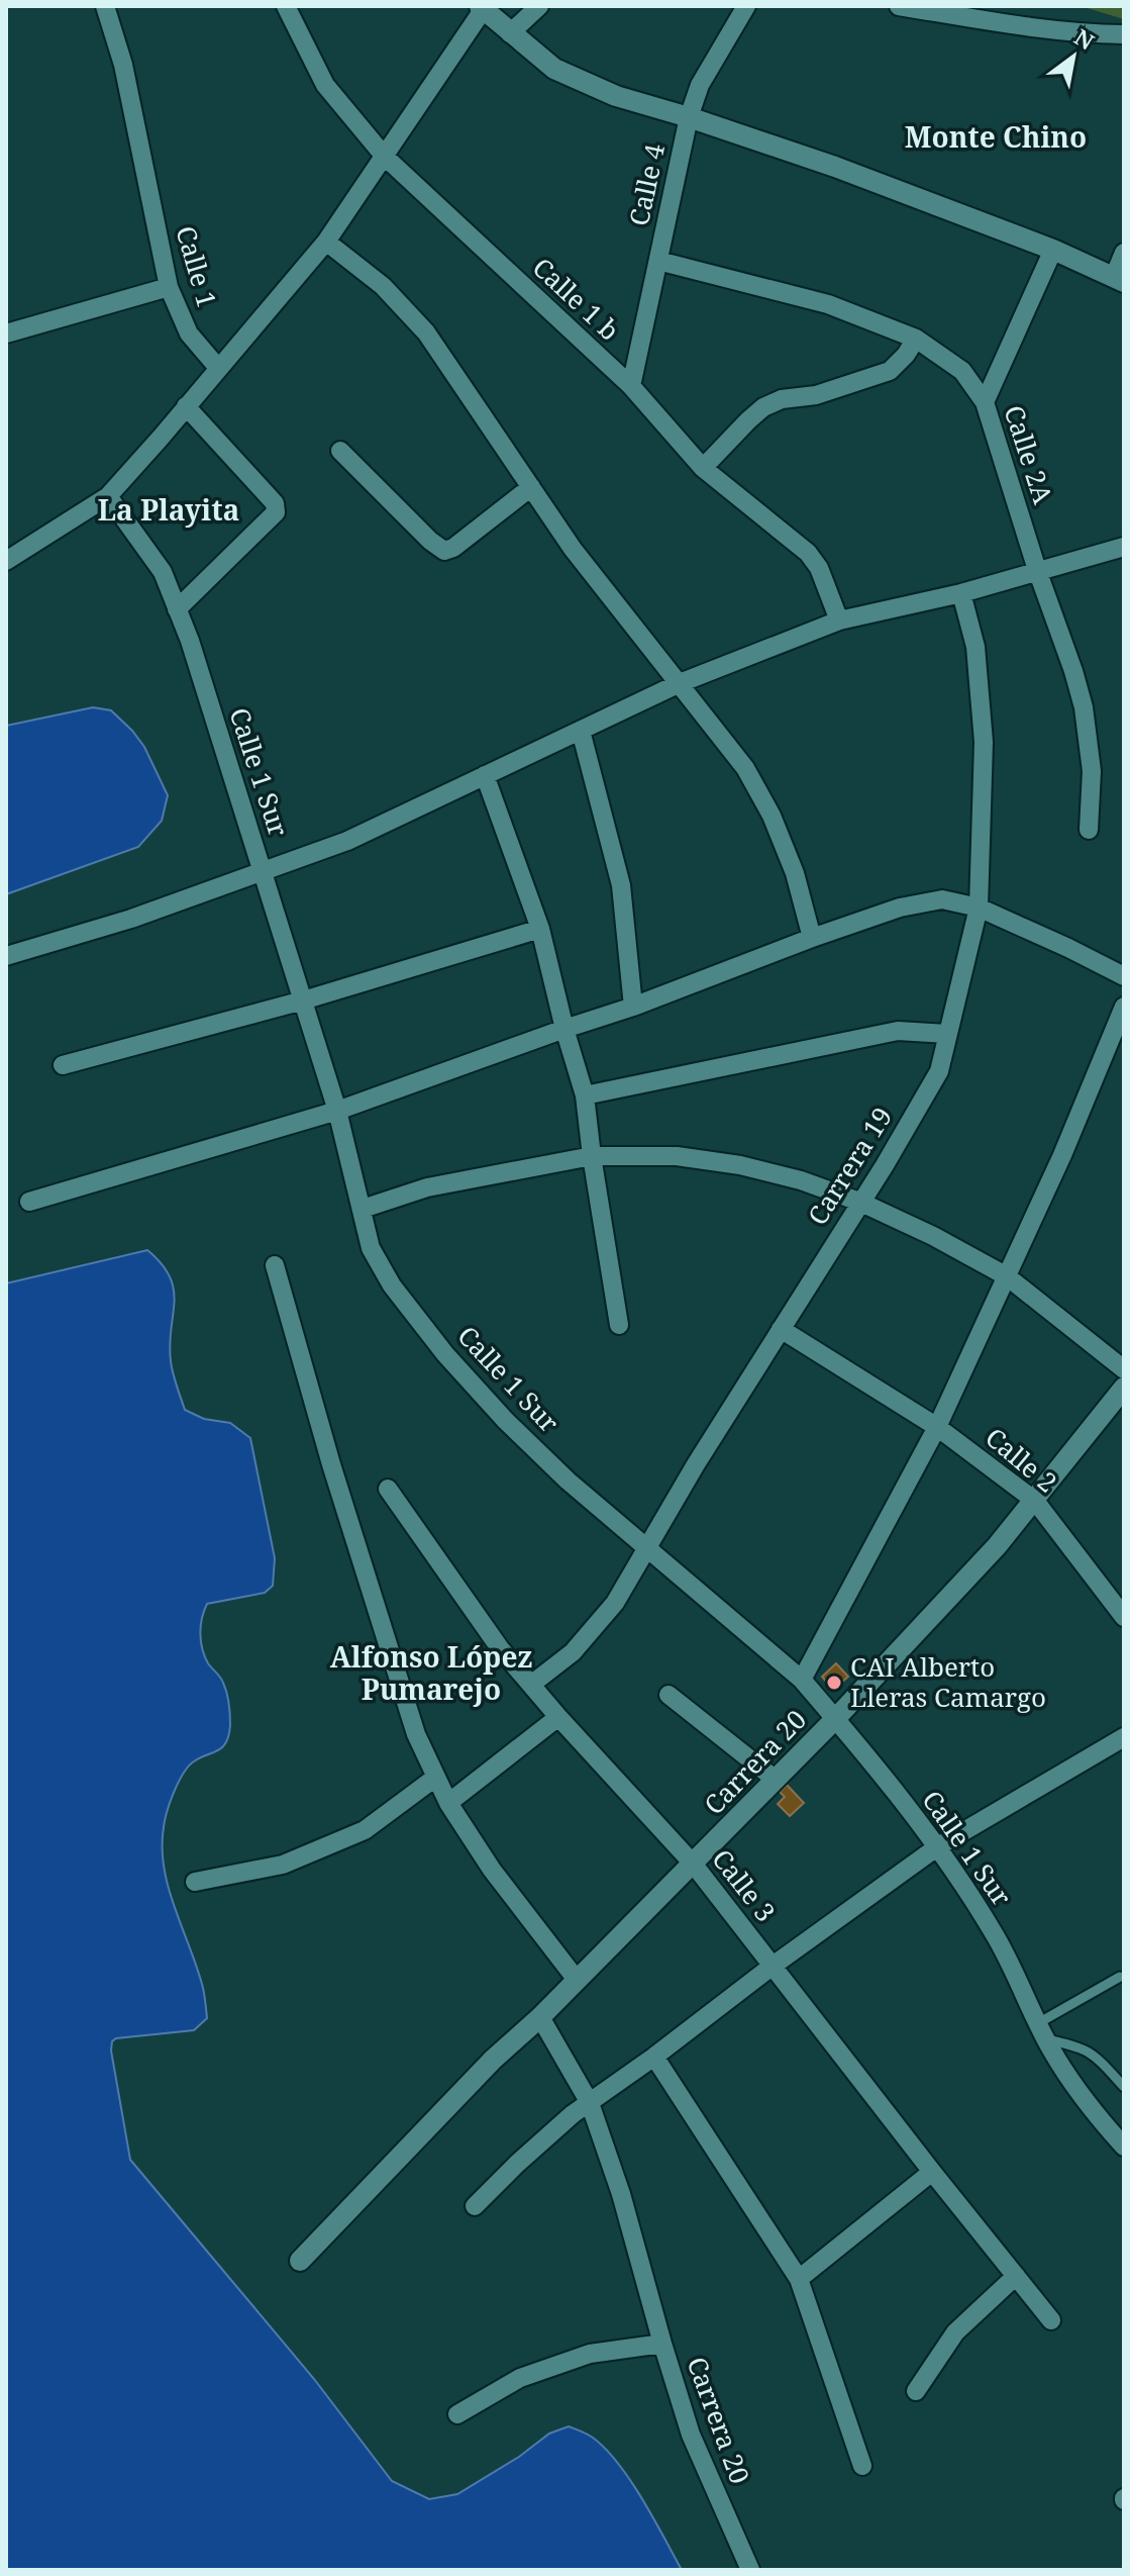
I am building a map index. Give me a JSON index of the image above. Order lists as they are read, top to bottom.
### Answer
{
  "streets": {
    "street": [
      "Calle 4",
      "Calle 1",
      "Calle 1 b",
      "Calle 2A",
      "Calle 1 Sur",
      "Carrera 19",
      "Calle 2",
      "Carrera 20",
      "Calle 3"
    ]
  },
  "crossings": [
    ["Calle 4", "Calle 1 b"],
    ["Calle 4", "Calle 2A"],
    ["Calle 1 Sur", "Carrera 19"],
    ["Calle 1 Sur", "Carrera 20"],
    ["Carrera 19", "Calle 2"],
    ["Carrera 19", "Calle 3"],
    ["Calle 2", "Carrera 20"],
    ["Carrera 20", "Calle 3"]
  ],
  "districts": ["Monte Chino", "La Playita", "Alfonso López Pumarejo"],
  "places": ["CAI Alberto Lleras Camargo"],
  "north": "top right"
}
